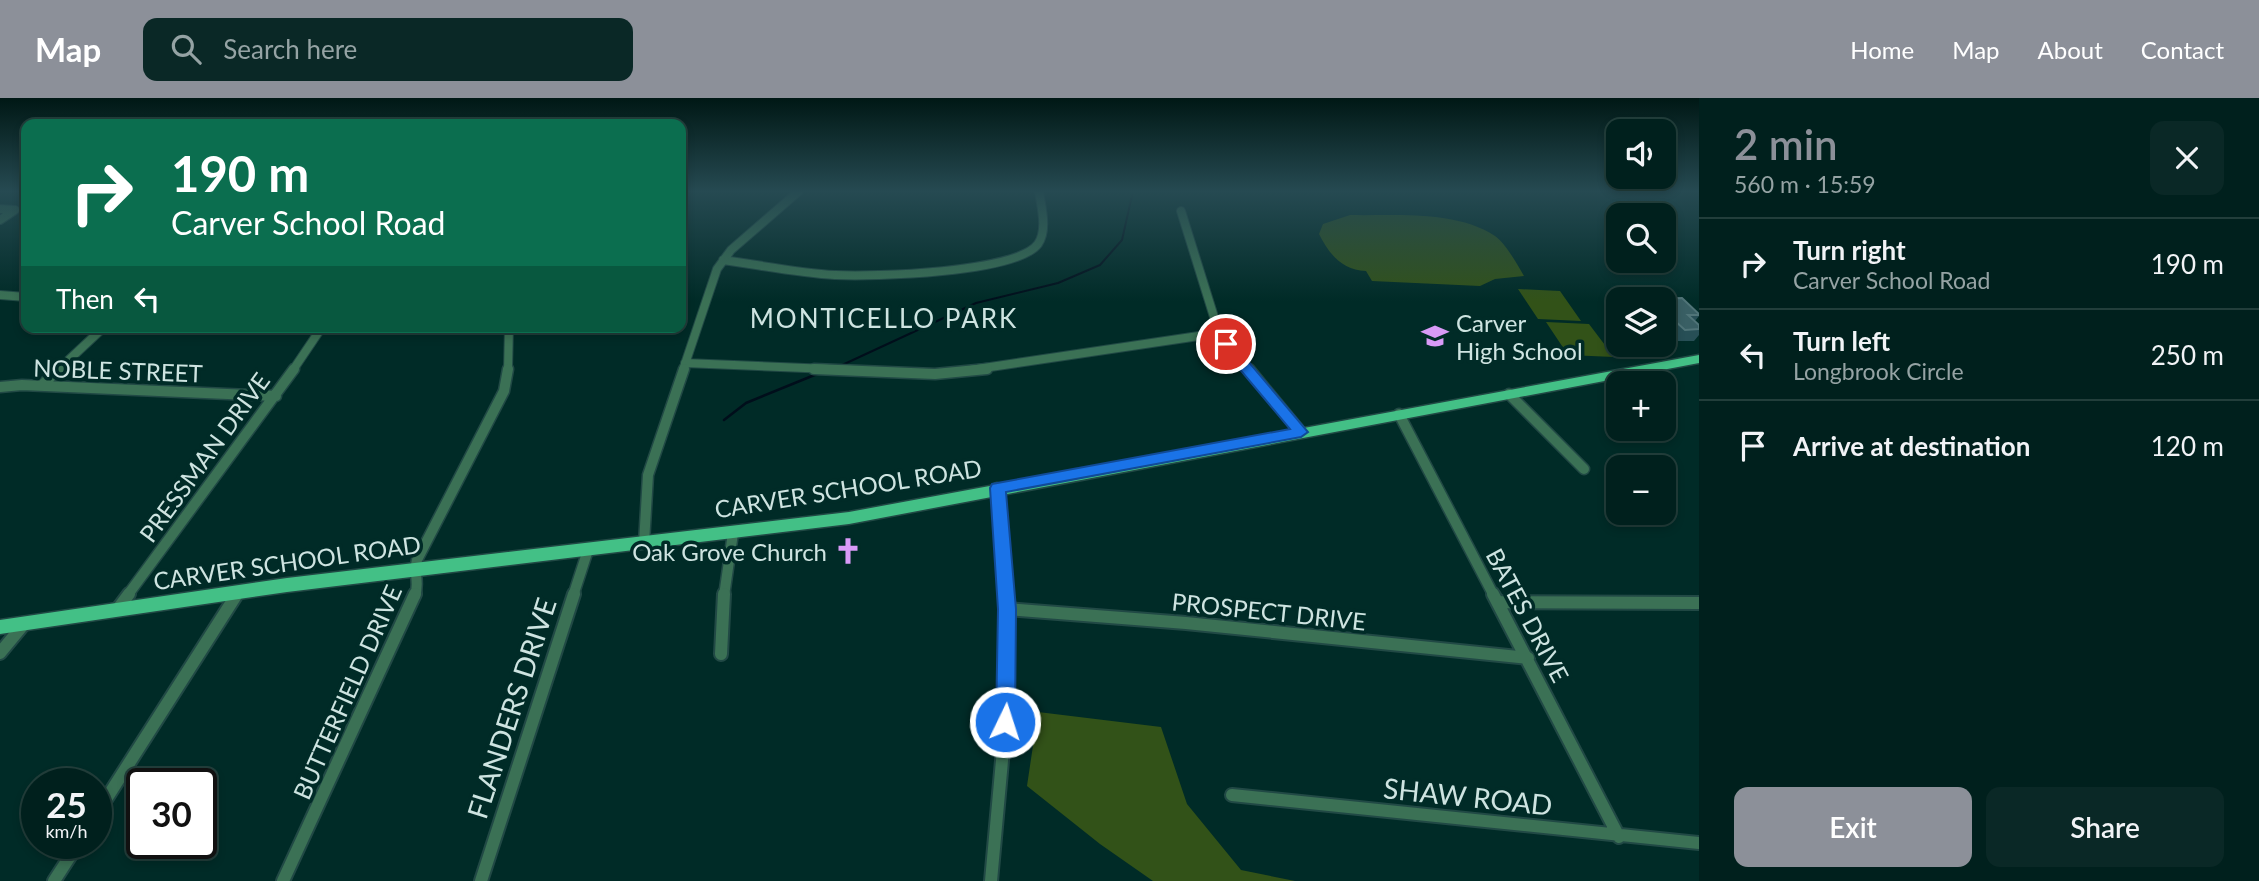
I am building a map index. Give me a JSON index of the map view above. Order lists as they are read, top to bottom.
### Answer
{
  "streets": {
    "main road": ["CARVER SCHOOL ROAD"],
    "street": [
      "NOBLE STREET",
      "PRESSMAN DRIVE",
      "PROSPECT DRIVE",
      "BATES DRIVE",
      "BUTTERFIELD DRIVE",
      "FLANDERS DRIVE",
      "SHAW ROAD"
    ]
  },
  "crossings": [
    ["NOBLE STREET", "PRESSMAN DRIVE"],
    ["PRESSMAN DRIVE", "CARVER SCHOOL ROAD"],
    ["CARVER SCHOOL ROAD", "BATES DRIVE"],
    ["CARVER SCHOOL ROAD", "BUTTERFIELD DRIVE"],
    ["CARVER SCHOOL ROAD", "FLANDERS DRIVE"],
    ["PROSPECT DRIVE", "BATES DRIVE"],
    ["BATES DRIVE", "SHAW ROAD"]
  ],
  "districts": ["MONTICELLO PARK"],
  "places": {
    "school or university": ["Carver High School"],
    "church": ["Oak Grove Church"]
  },
  "page": {
    "header": "Map",
    "search": "Search here",
    "nav": [
      "Home",
      "Map",
      "About",
      "Contact"
    ],
    "heading": ["2 min", "560 m · 15:59"],
    "map_buttons": ["+", "−"],
    "turn": ["190 m", "Carver School Road"],
    "list": [
      {
        "name": "Turn right",
        "note": "Carver School Road",
        "value": "190 m"
      },
      {
        "name": "Turn left",
        "note": "Longbrook Circle",
        "value": "250 m"
      },
      {
        "name": "Arrive at destination",
        "value": "120 m"
      }
    ],
    "then": "Then",
    "speed": "25 km/h",
    "limit": "30",
    "buttons": ["Exit", "Share"]
  }
}
